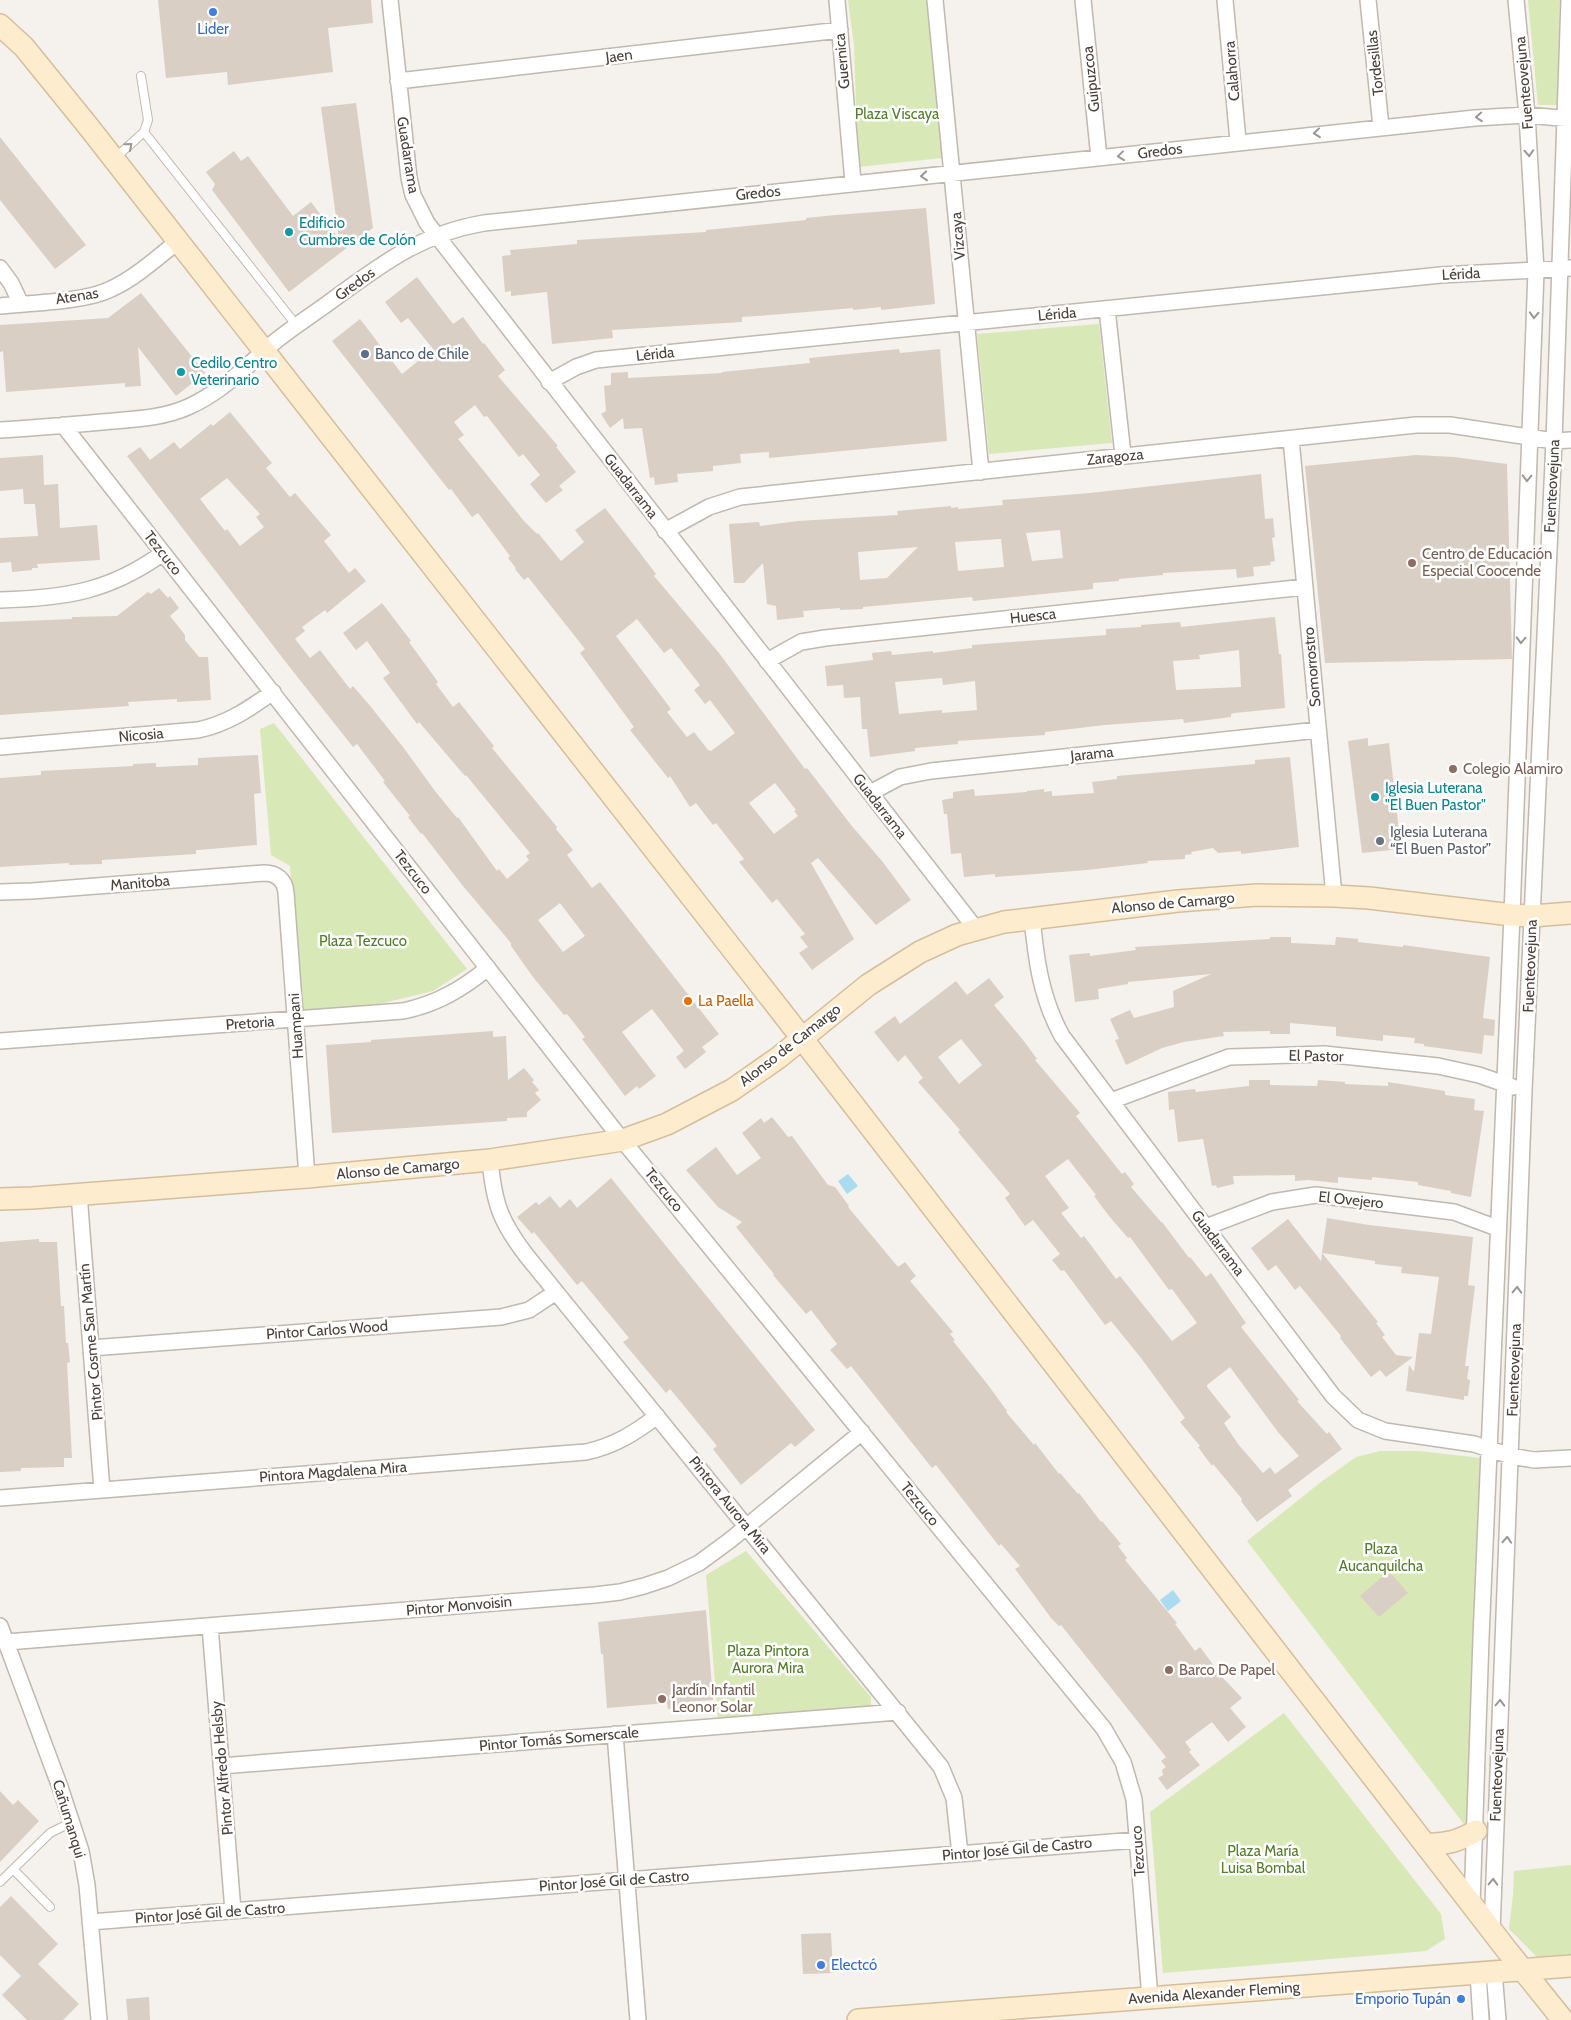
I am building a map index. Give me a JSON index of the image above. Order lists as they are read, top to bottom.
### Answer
{
  "streets": {
    "main road": ["Alonso de Camargo", "Avenida Alexander Fleming"],
    "street": [
      "Jaen",
      "Guernica",
      "Tordesillas",
      "Calahorra",
      "Guipuzcoa",
      "Fuenteovejuna",
      "Gredos",
      "Guadarrama",
      "Vizcaya",
      "Lérida",
      "Atenas",
      "Zaragoza",
      "Tezcuco",
      "Huesca",
      "Somorrostro",
      "Nicosia",
      "Jarama",
      "Manitoba",
      "Pretoria",
      "Huampani",
      "El Pastor",
      "El Ovejero",
      "Pintor Carlos Wood",
      "Pintor Cosme San Martín",
      "Pintora Magdalena Mira",
      "Pintora Aurora Mira",
      "Pintor Monvoisin",
      "Pintor Tomás Somerscale",
      "Pintor Alfredo Helsby",
      "Cañumanqui",
      "Pintor José Gil de Castro"
    ]
  },
  "crossings": [
    ["Jaen", "Guernica"],
    ["Jaen", "Guadarrama"],
    ["Guernica", "Gredos"],
    ["Tordesillas", "Gredos"],
    ["Calahorra", "Gredos"],
    ["Guipuzcoa", "Gredos"],
    ["Fuenteovejuna", "Gredos"],
    ["Fuenteovejuna", "Guadarrama"],
    ["Fuenteovejuna", "Lérida"],
    ["Fuenteovejuna", "Zaragoza"],
    ["Fuenteovejuna", "Alonso de Camargo"],
    ["Fuenteovejuna", "El Pastor"],
    ["Fuenteovejuna", "El Ovejero"],
    ["Gredos", "Guadarrama"],
    ["Gredos", "Vizcaya"],
    ["Gredos", "Tezcuco"],
    ["Guadarrama", "Lérida"],
    ["Guadarrama", "Zaragoza"],
    ["Guadarrama", "Huesca"],
    ["Guadarrama", "Jarama"],
    ["Guadarrama", "Alonso de Camargo"],
    ["Guadarrama", "El Pastor"],
    ["Guadarrama", "El Ovejero"],
    ["Vizcaya", "Lérida"],
    ["Vizcaya", "Zaragoza"],
    ["Zaragoza", "Somorrostro"],
    ["Tezcuco", "Nicosia"],
    ["Tezcuco", "Alonso de Camargo"],
    ["Tezcuco", "Pretoria"],
    ["Tezcuco", "Pintor Monvoisin"],
    ["Tezcuco", "Pintor José Gil de Castro"],
    ["Tezcuco", "Avenida Alexander Fleming"],
    ["Huesca", "Somorrostro"],
    ["Somorrostro", "Jarama"],
    ["Somorrostro", "Alonso de Camargo"],
    ["Manitoba", "Huampani"],
    ["Alonso de Camargo", "Huampani"],
    ["Alonso de Camargo", "Pintor Cosme San Martín"],
    ["Alonso de Camargo", "Pintora Aurora Mira"],
    ["Pretoria", "Huampani"],
    ["Pintor Carlos Wood", "Pintor Cosme San Martín"],
    ["Pintor Carlos Wood", "Pintora Aurora Mira"],
    ["Pintor Cosme San Martín", "Pintora Magdalena Mira"],
    ["Pintora Magdalena Mira", "Pintora Aurora Mira"],
    ["Pintora Aurora Mira", "Pintor Monvoisin"],
    ["Pintora Aurora Mira", "Pintor Tomás Somerscale"],
    ["Pintora Aurora Mira", "Pintor José Gil de Castro"],
    ["Pintor Monvoisin", "Pintor Alfredo Helsby"],
    ["Pintor Monvoisin", "Cañumanqui"],
    ["Pintor Tomás Somerscale", "Pintor Alfredo Helsby"],
    ["Pintor Alfredo Helsby", "Pintor José Gil de Castro"],
    ["Cañumanqui", "Pintor José Gil de Castro"]
  ],
  "parks": [
    "Plaza Viscaya",
    "Plaza Tezcuco",
    "Plaza Aucanquilcha",
    "Plaza Pintora Aurora Mira",
    "Plaza María Luisa Bombal"
  ],
  "places": [
    "Lider",
    "Edificio Cumbres de Colón",
    "Banco de Chile",
    "Cedilo Centro Veterinario",
    "Centro de Educación Especial Coocende",
    "Colegio Alamiro",
    "Iglesia Luterana \"El Buen Pastor\"",
    "Iglesia Luterana “El Buen Pastor”",
    "La Paella",
    "Barco De Papel",
    "Jardín Infantil Leonor Solar",
    "Electcó",
    "Emporio Tupán"
  ]
}
